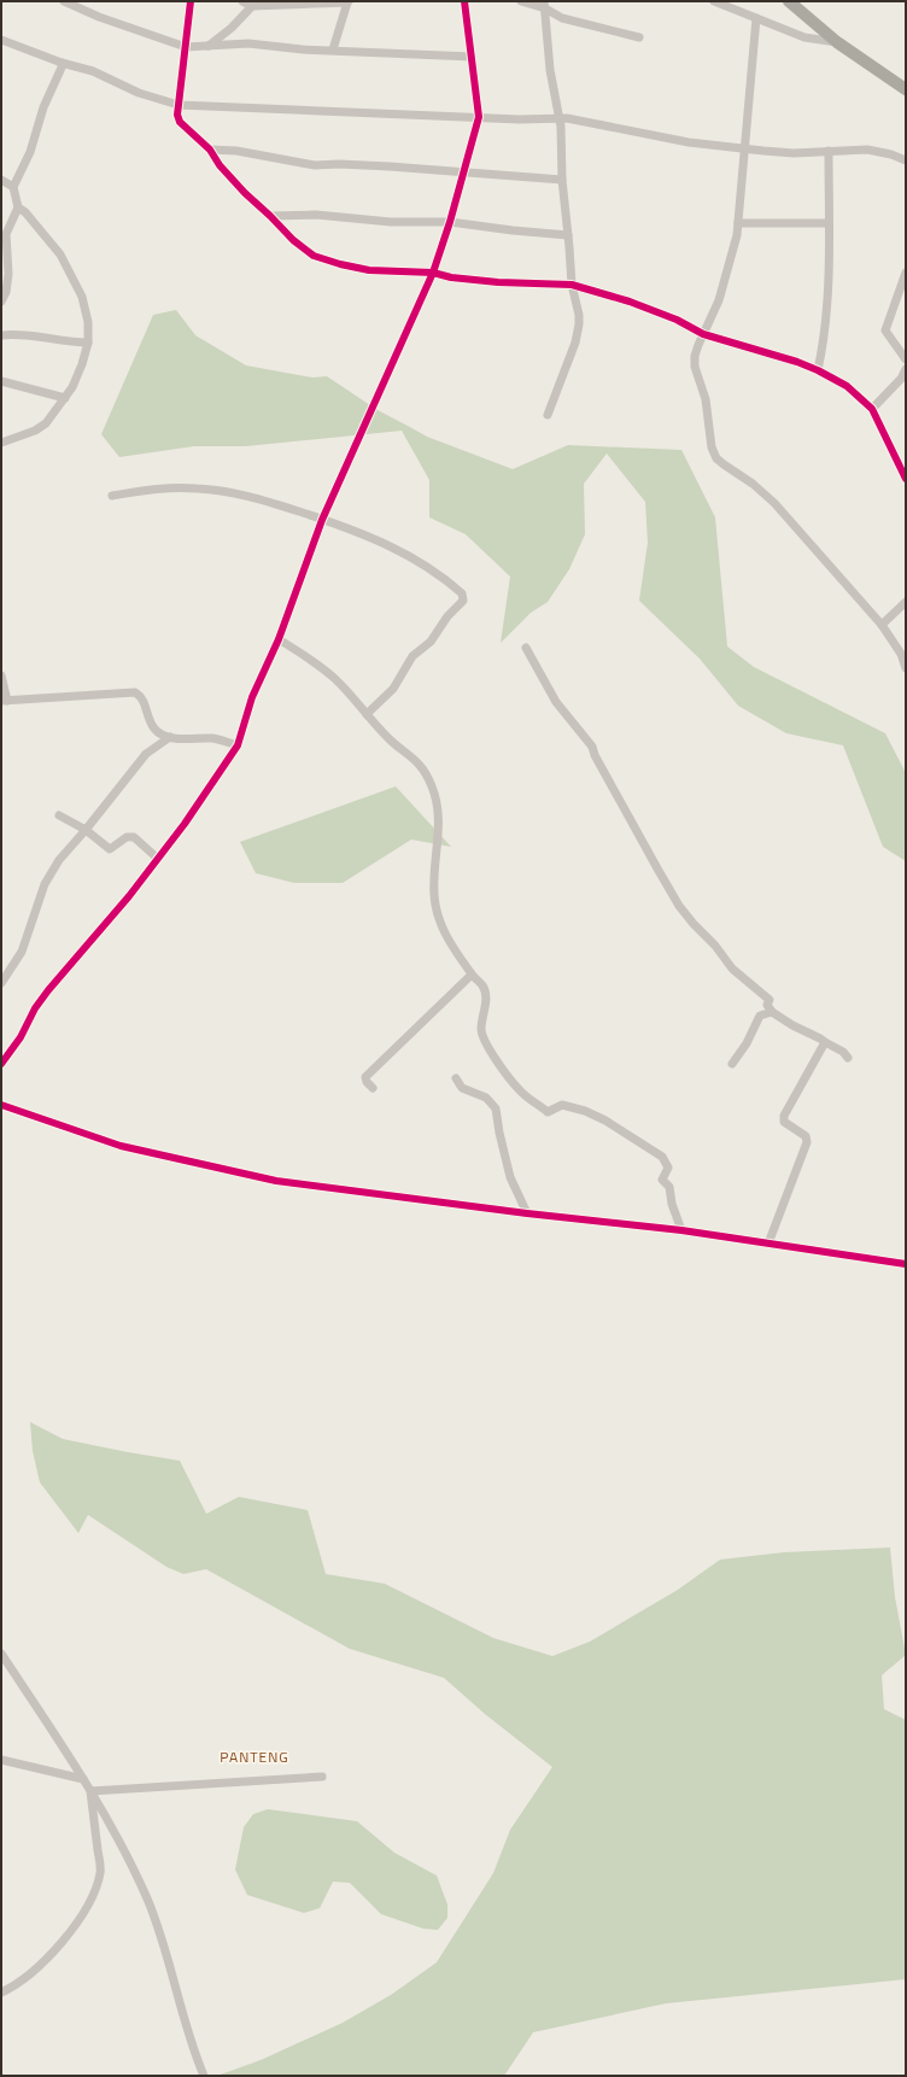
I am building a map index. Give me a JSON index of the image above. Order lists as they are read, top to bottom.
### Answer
{
  "districts": ["PANTENG"]
}
